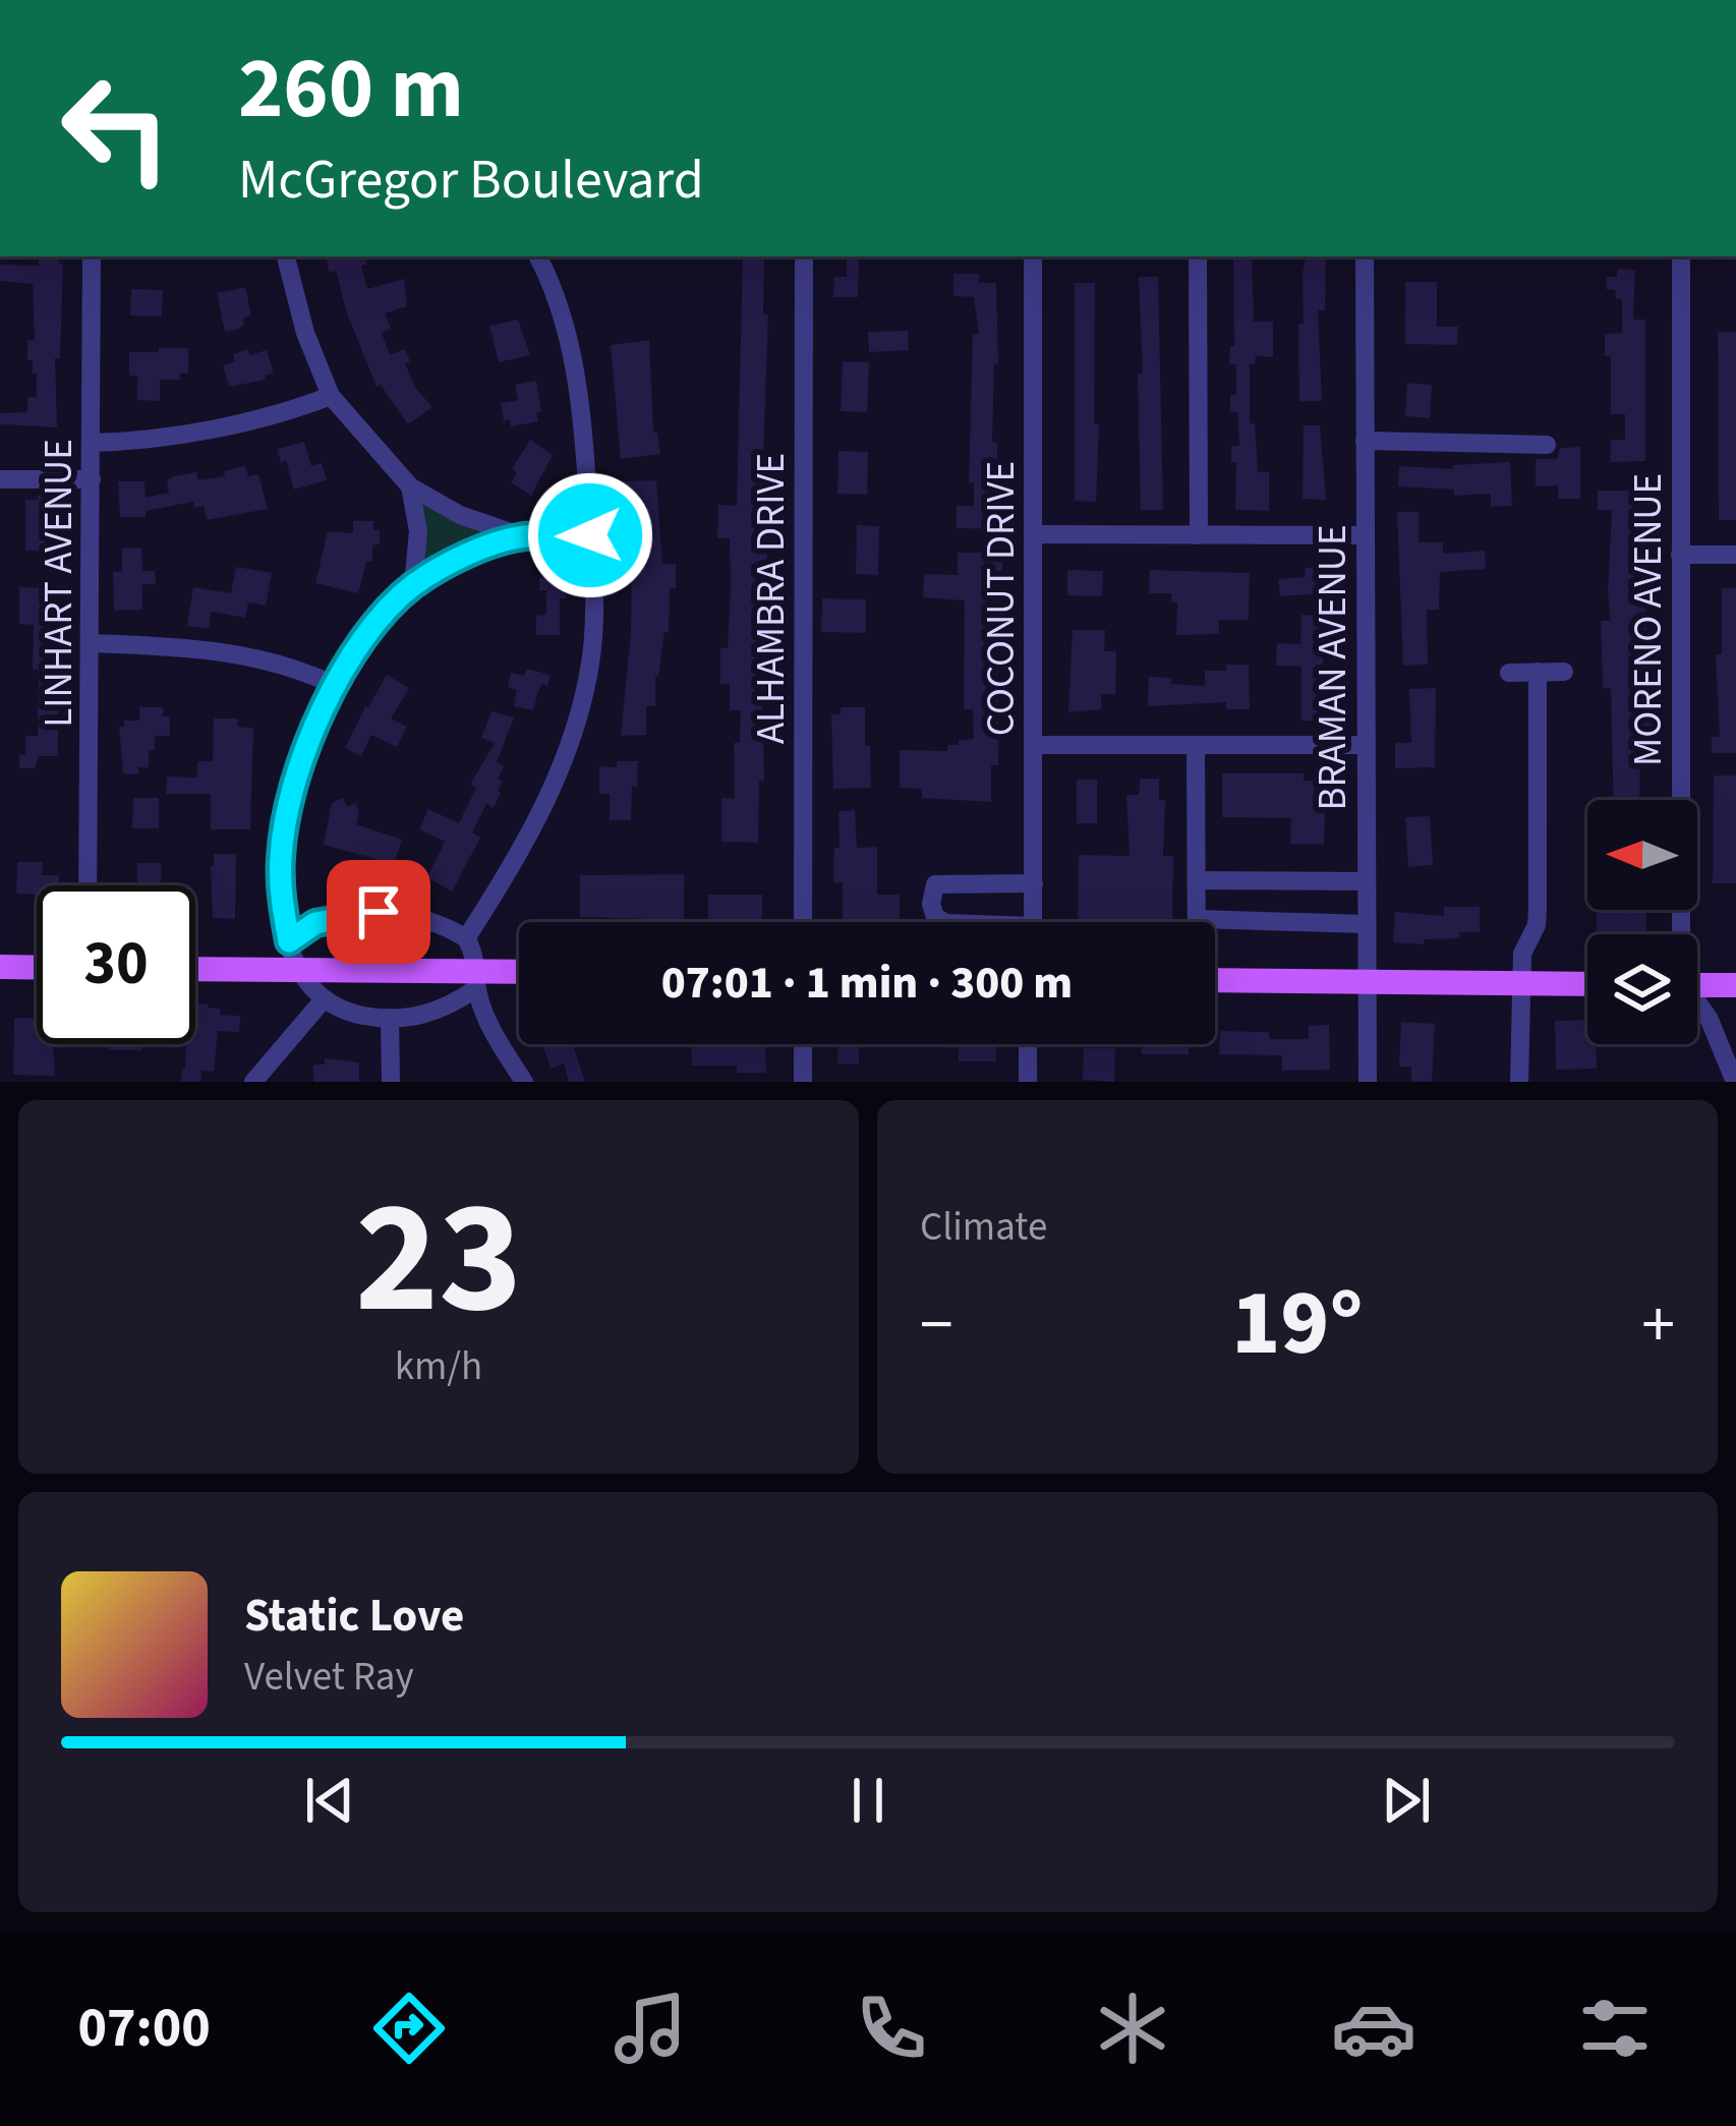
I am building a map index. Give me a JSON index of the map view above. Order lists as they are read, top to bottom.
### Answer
{
  "streets": {
    "street": [
      "LINHART AVENUE",
      "ALHAMBRA DRIVE",
      "COCONUT DRIVE",
      "MORENO AVENUE",
      "BRAMAN AVENUE"
    ]
  },
  "north": "left",
  "page": {
    "turn": ["260 m", "McGregor Boulevard"],
    "limit": "30",
    "trip": "07:01 · 1 min · 300 m",
    "tile": [
      ["23", "km/h"],
      "Climate"
    ],
    "heat": ["−", "19°", "+"],
    "song": ["Static Love", "Velvet Ray"],
    "tabs": "07:00"
  }
}
